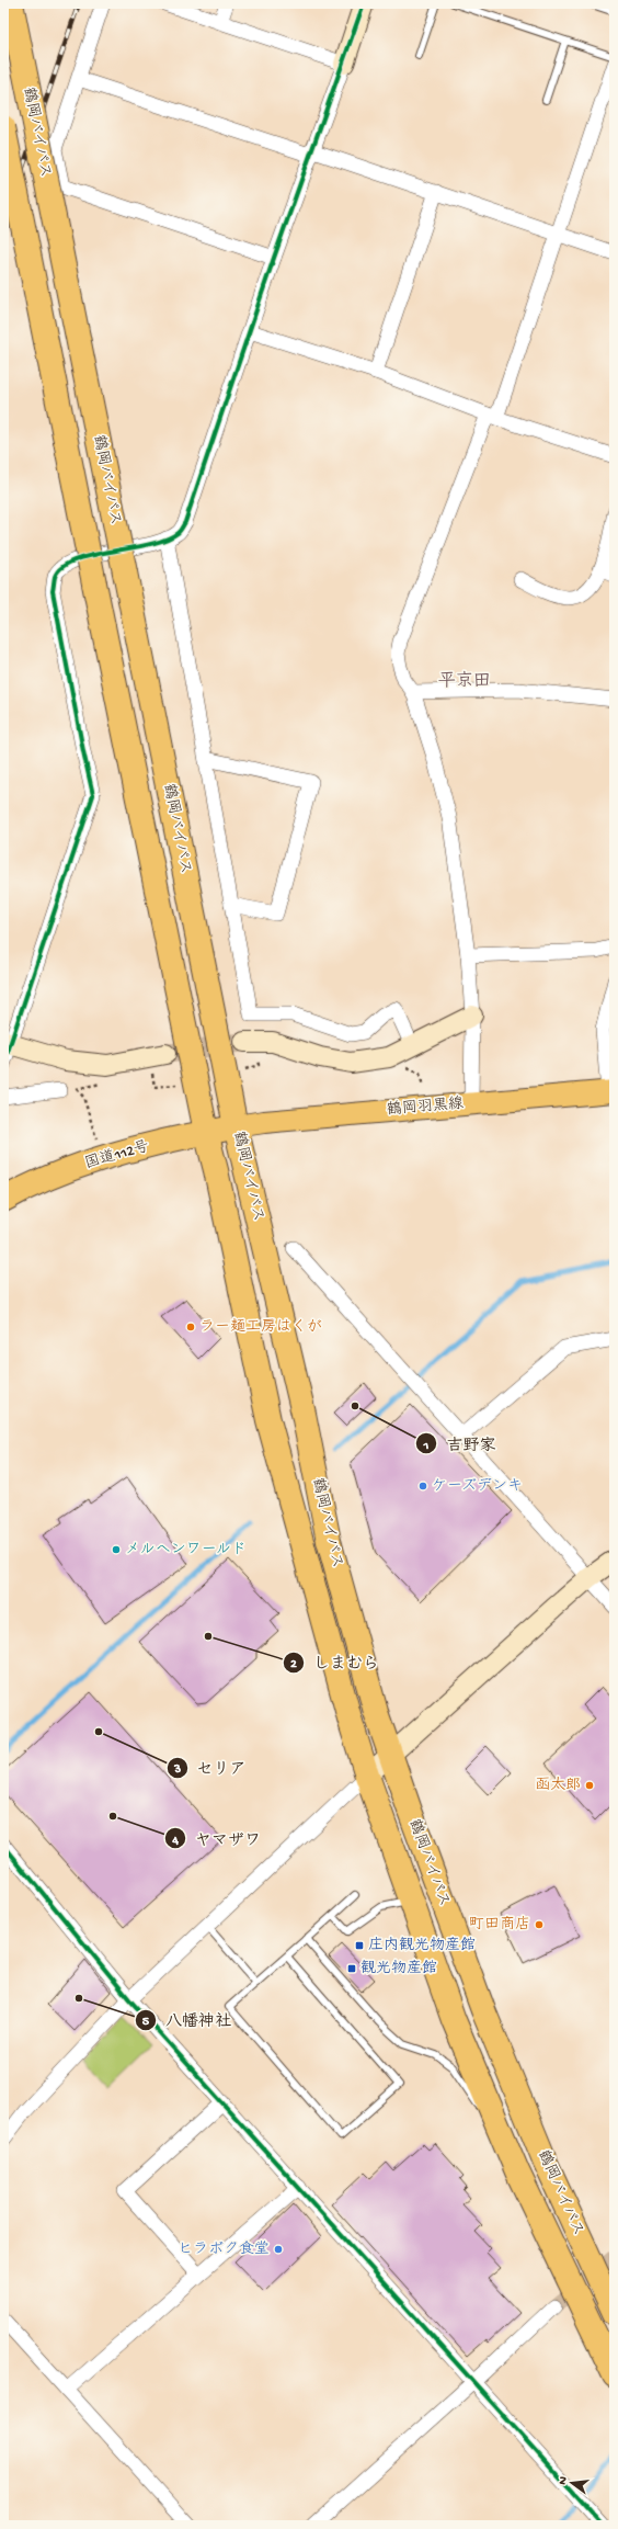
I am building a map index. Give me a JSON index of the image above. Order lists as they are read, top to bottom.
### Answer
{
  "streets": {
    "highway": ["鶴岡バイパス", "国道112号"],
    "main road": ["鶴岡羽黒線"]
  },
  "crossings": [
    ["鶴岡バイパス", "鶴岡羽黒線"],
    ["鶴岡バイパス", "国道112号"],
    ["鶴岡羽黒線", "国道112号"]
  ],
  "districts": ["平京田"],
  "places": {
    "other": [
      "ラー麺工房はくが",
      "吉野家",
      "ケーズデンキ",
      "メルヘンワールド",
      "しまむら",
      "セリア",
      "函太郎",
      "ヤマザワ",
      "町田商店",
      "八幡神社",
      "ヒラボク食堂"
    ],
    "transit": ["庄内観光物産館", "観光物産館"]
  },
  "north": "left"
}
